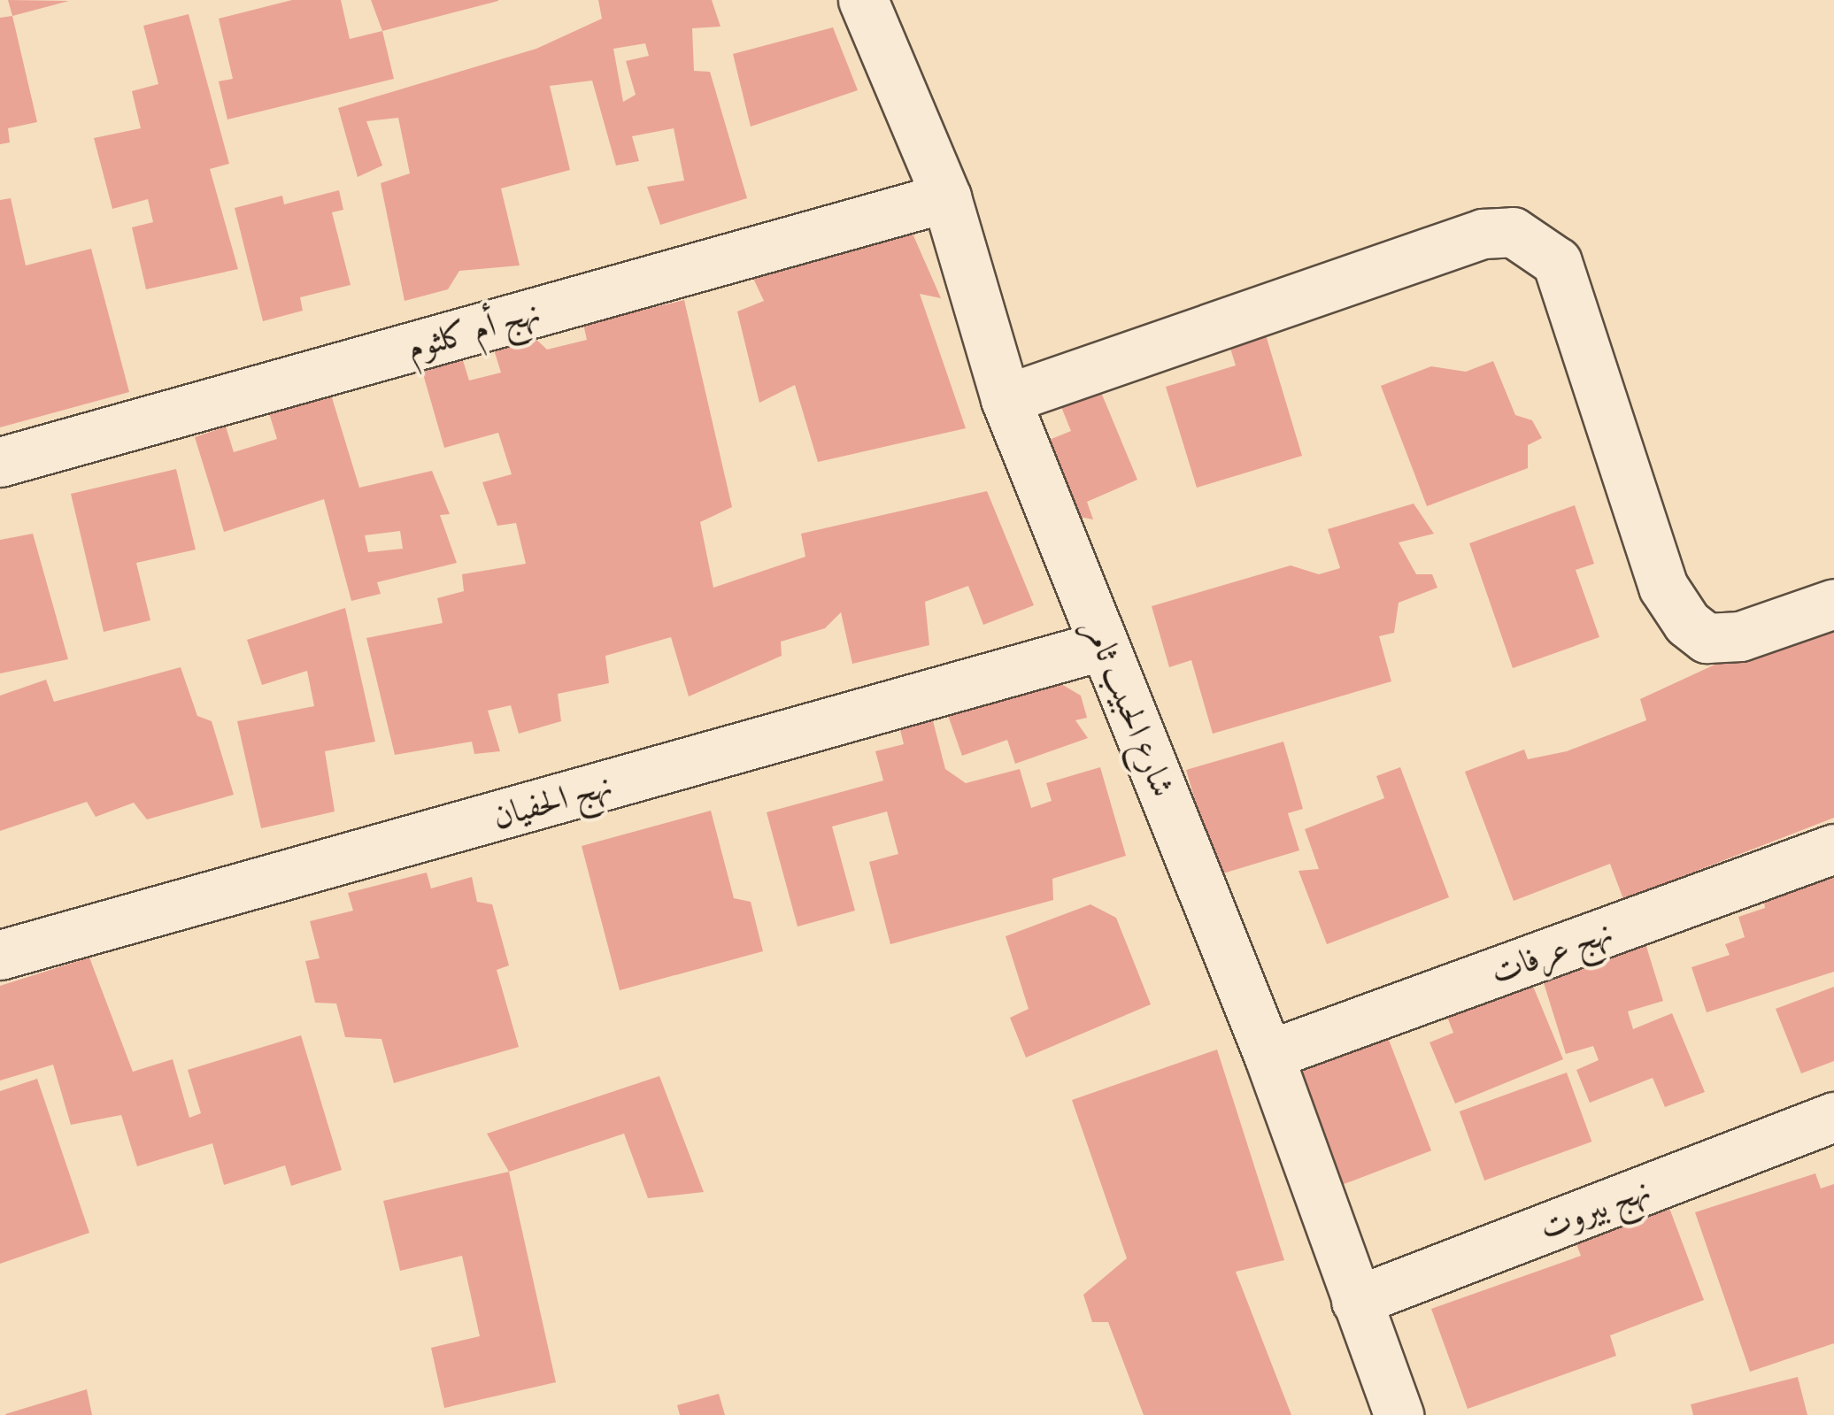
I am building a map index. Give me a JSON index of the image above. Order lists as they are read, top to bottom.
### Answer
{
  "streets": {
    "street": [
      "نهج أم كلثوم",
      "شارع الحبيب ثامر",
      "نهج الحفيان",
      "نهج عرفات",
      "نهج بيروت"
    ]
  },
  "crossings": [
    ["نهج أم كلثوم", "شارع الحبيب ثامر"],
    ["شارع الحبيب ثامر", "نهج الحفيان"],
    ["شارع الحبيب ثامر", "نهج عرفات"],
    ["شارع الحبيب ثامر", "نهج بيروت"]
  ]
}
